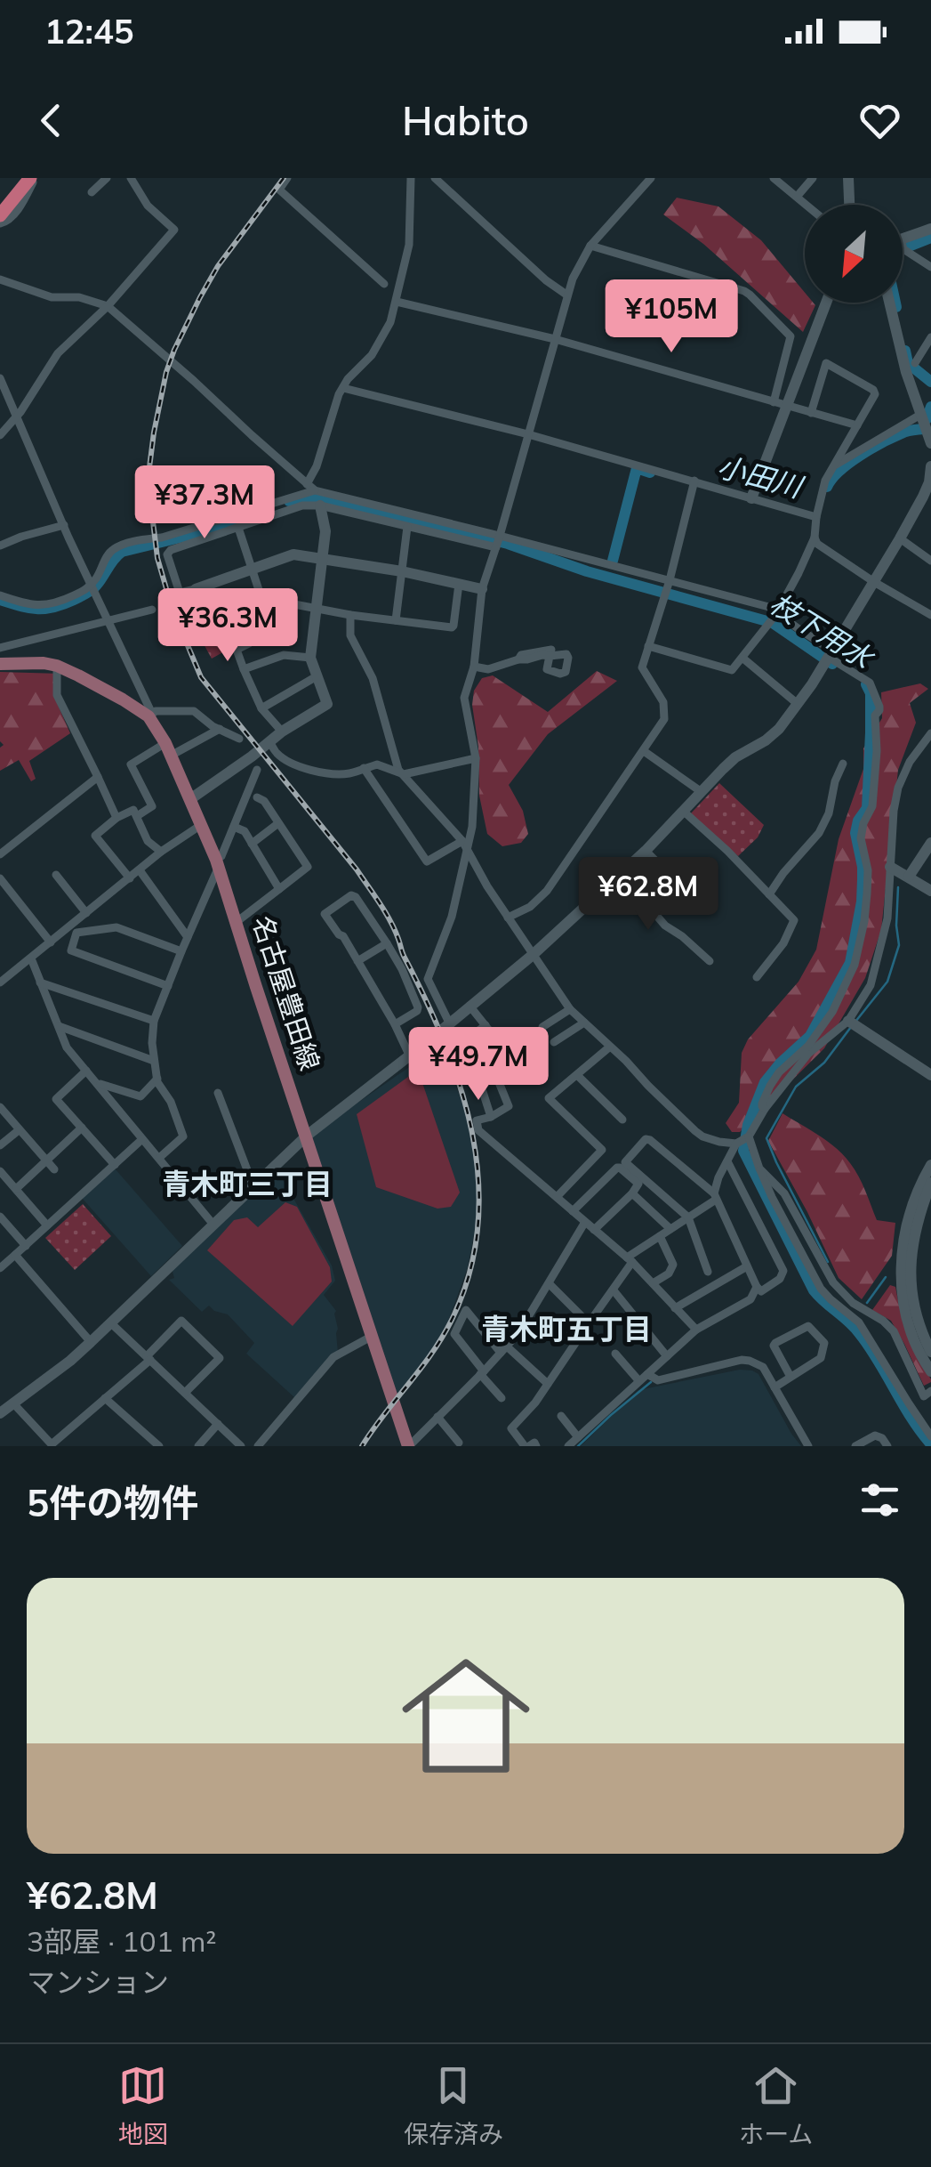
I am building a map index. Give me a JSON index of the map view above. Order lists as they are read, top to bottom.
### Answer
{
  "streets": {
    "main road": ["名古屋豊田線"]
  },
  "districts": ["青木町三丁目", "青木町五丁目"],
  "water": ["小田川", "枝下用水"],
  "north": "bottom left",
  "page": {
    "status": "12:45",
    "header": "Habito",
    "price": [
      "¥105M",
      "¥37.3M",
      "¥36.3M",
      "¥62.8M",
      "¥49.7M"
    ],
    "heading": "5件の物件",
    "list": [
      {
        "name": "¥62.8M",
        "note": "3部屋 · 101 m² · マンション"
      }
    ],
    "tabs": ["地図", "保存済み", "ホーム"]
  }
}
